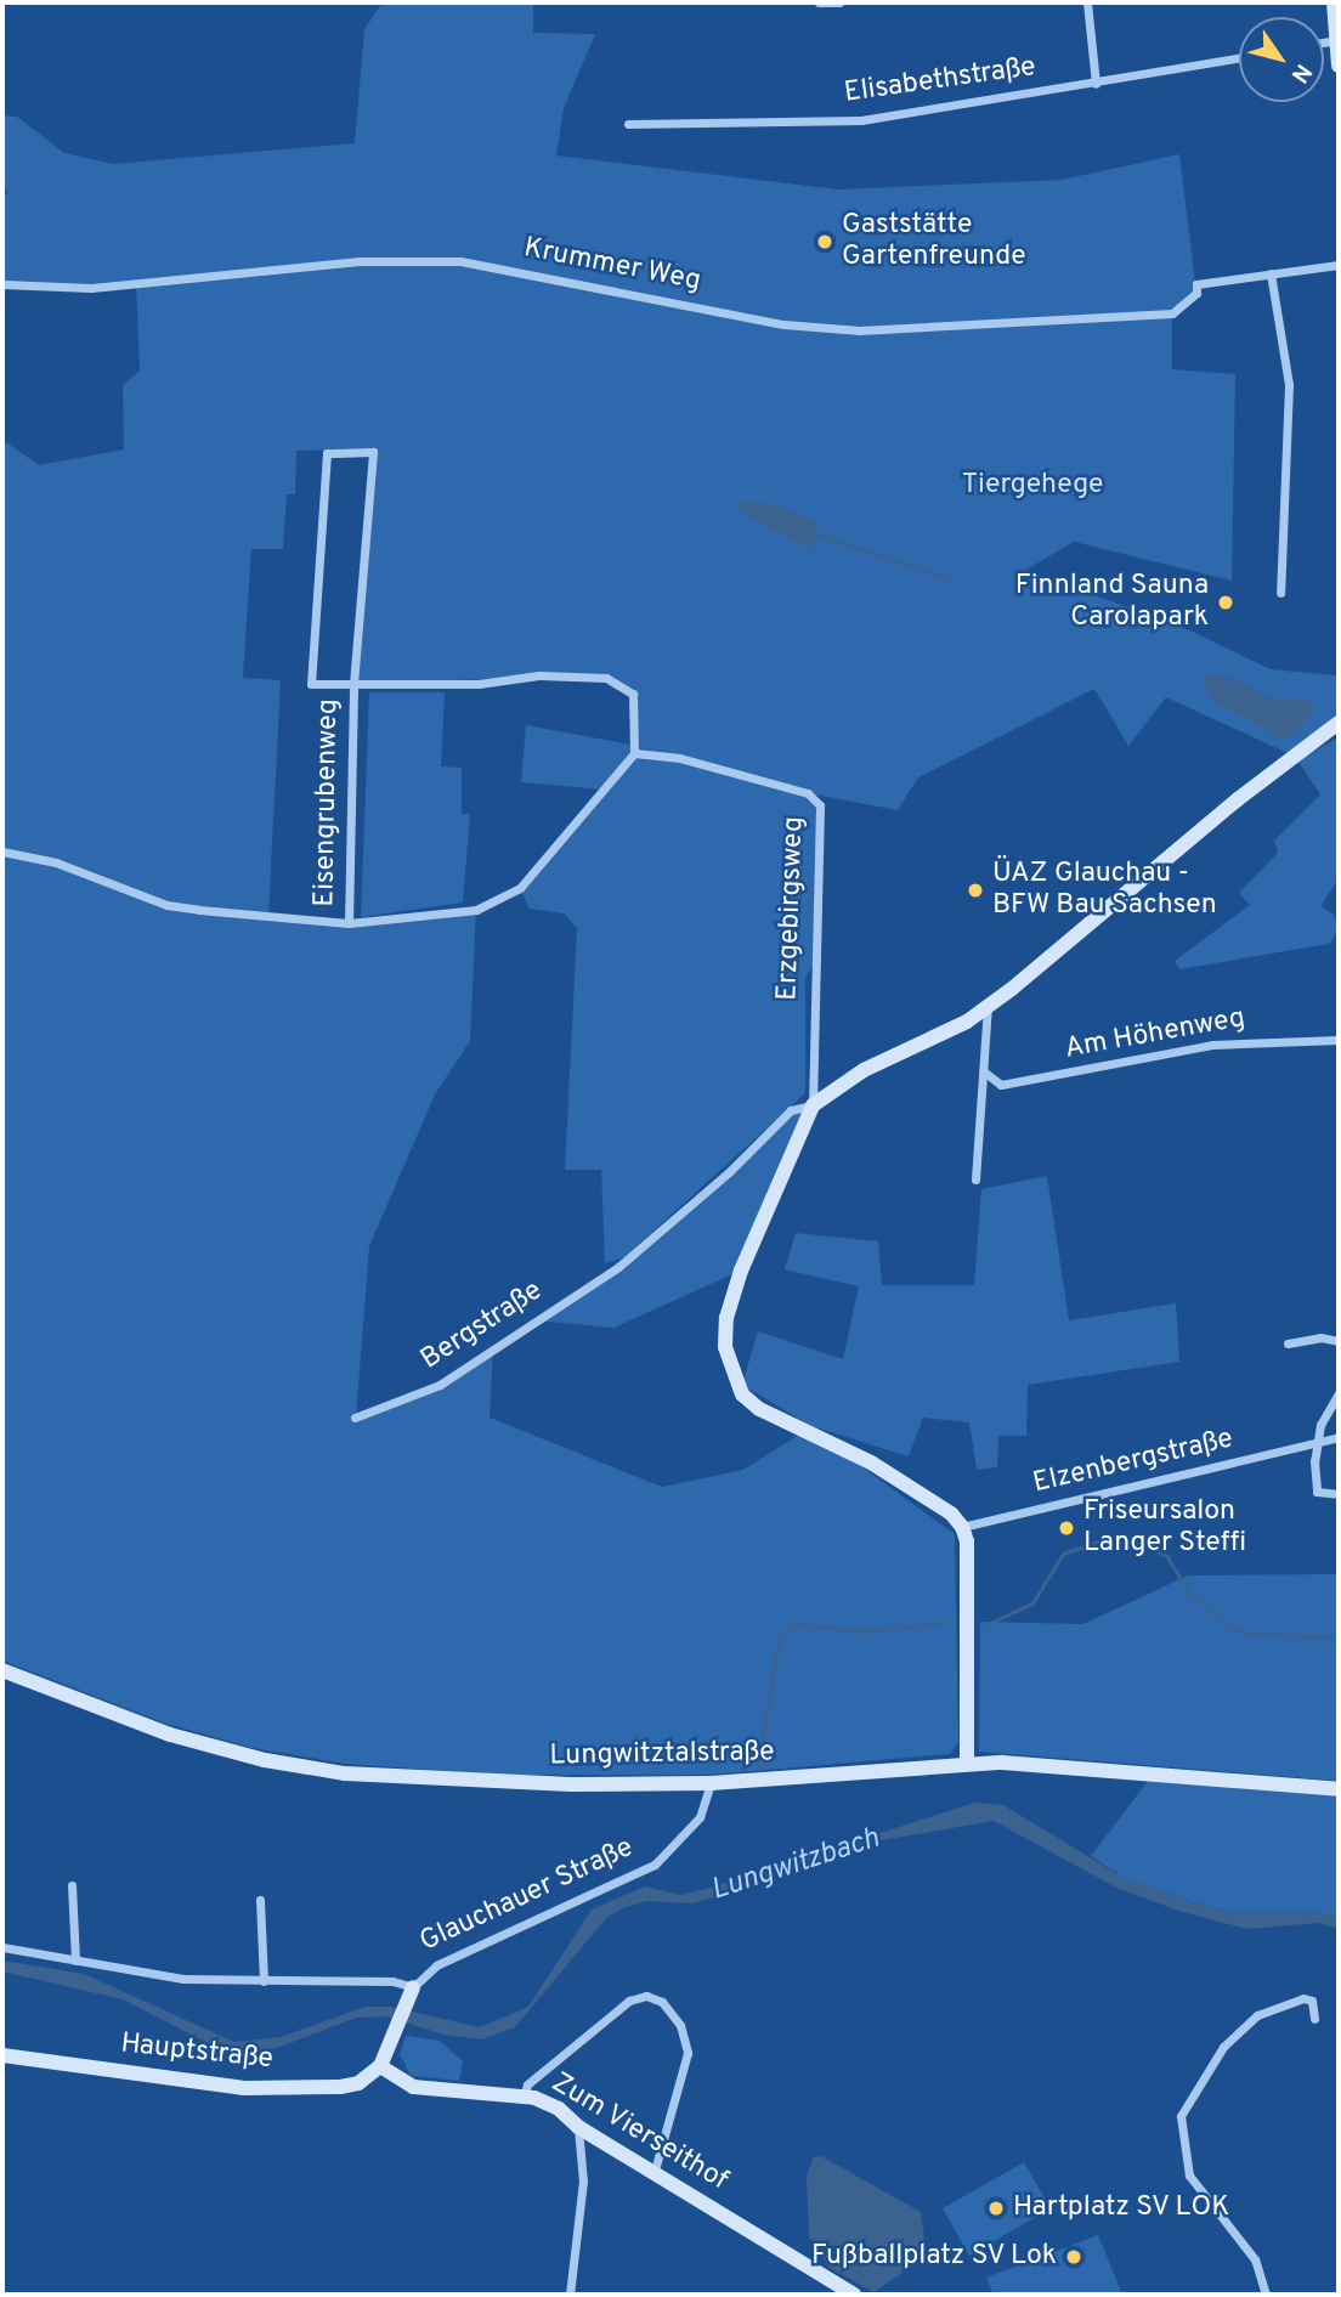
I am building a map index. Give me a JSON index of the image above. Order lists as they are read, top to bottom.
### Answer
{
  "streets": {
    "street": [
      "Elisabethstraße",
      "Krummer Weg",
      "Eisengrubenweg",
      "Erzgebirgsweg",
      "Am Höhenweg",
      "Bergstraße",
      "Elzenbergstraße",
      "Lungwitztalstraße",
      "Glauchauer Straße",
      "Hauptstraße",
      "Zum Vierseithof"
    ]
  },
  "crossings": [
    ["Eisengrubenweg", "Erzgebirgsweg"],
    ["Erzgebirgsweg", "Bergstraße"],
    ["Lungwitztalstraße", "Glauchauer Straße"],
    ["Glauchauer Straße", "Hauptstraße"],
    ["Glauchauer Straße", "Zum Vierseithof"],
    ["Hauptstraße", "Zum Vierseithof"]
  ],
  "water": ["Lungwitzbach"],
  "parks": ["Tiergehege"],
  "places": [
    "Gaststätte Gartenfreunde",
    "Finnland Sauna Carolapark",
    "ÜAZ Glauchau - BFW Bau Sachsen",
    "Friseursalon Langer Steffi",
    "Hartplatz SV LOK",
    "Fußballplatz SV Lok"
  ],
  "north": "bottom right"
}
